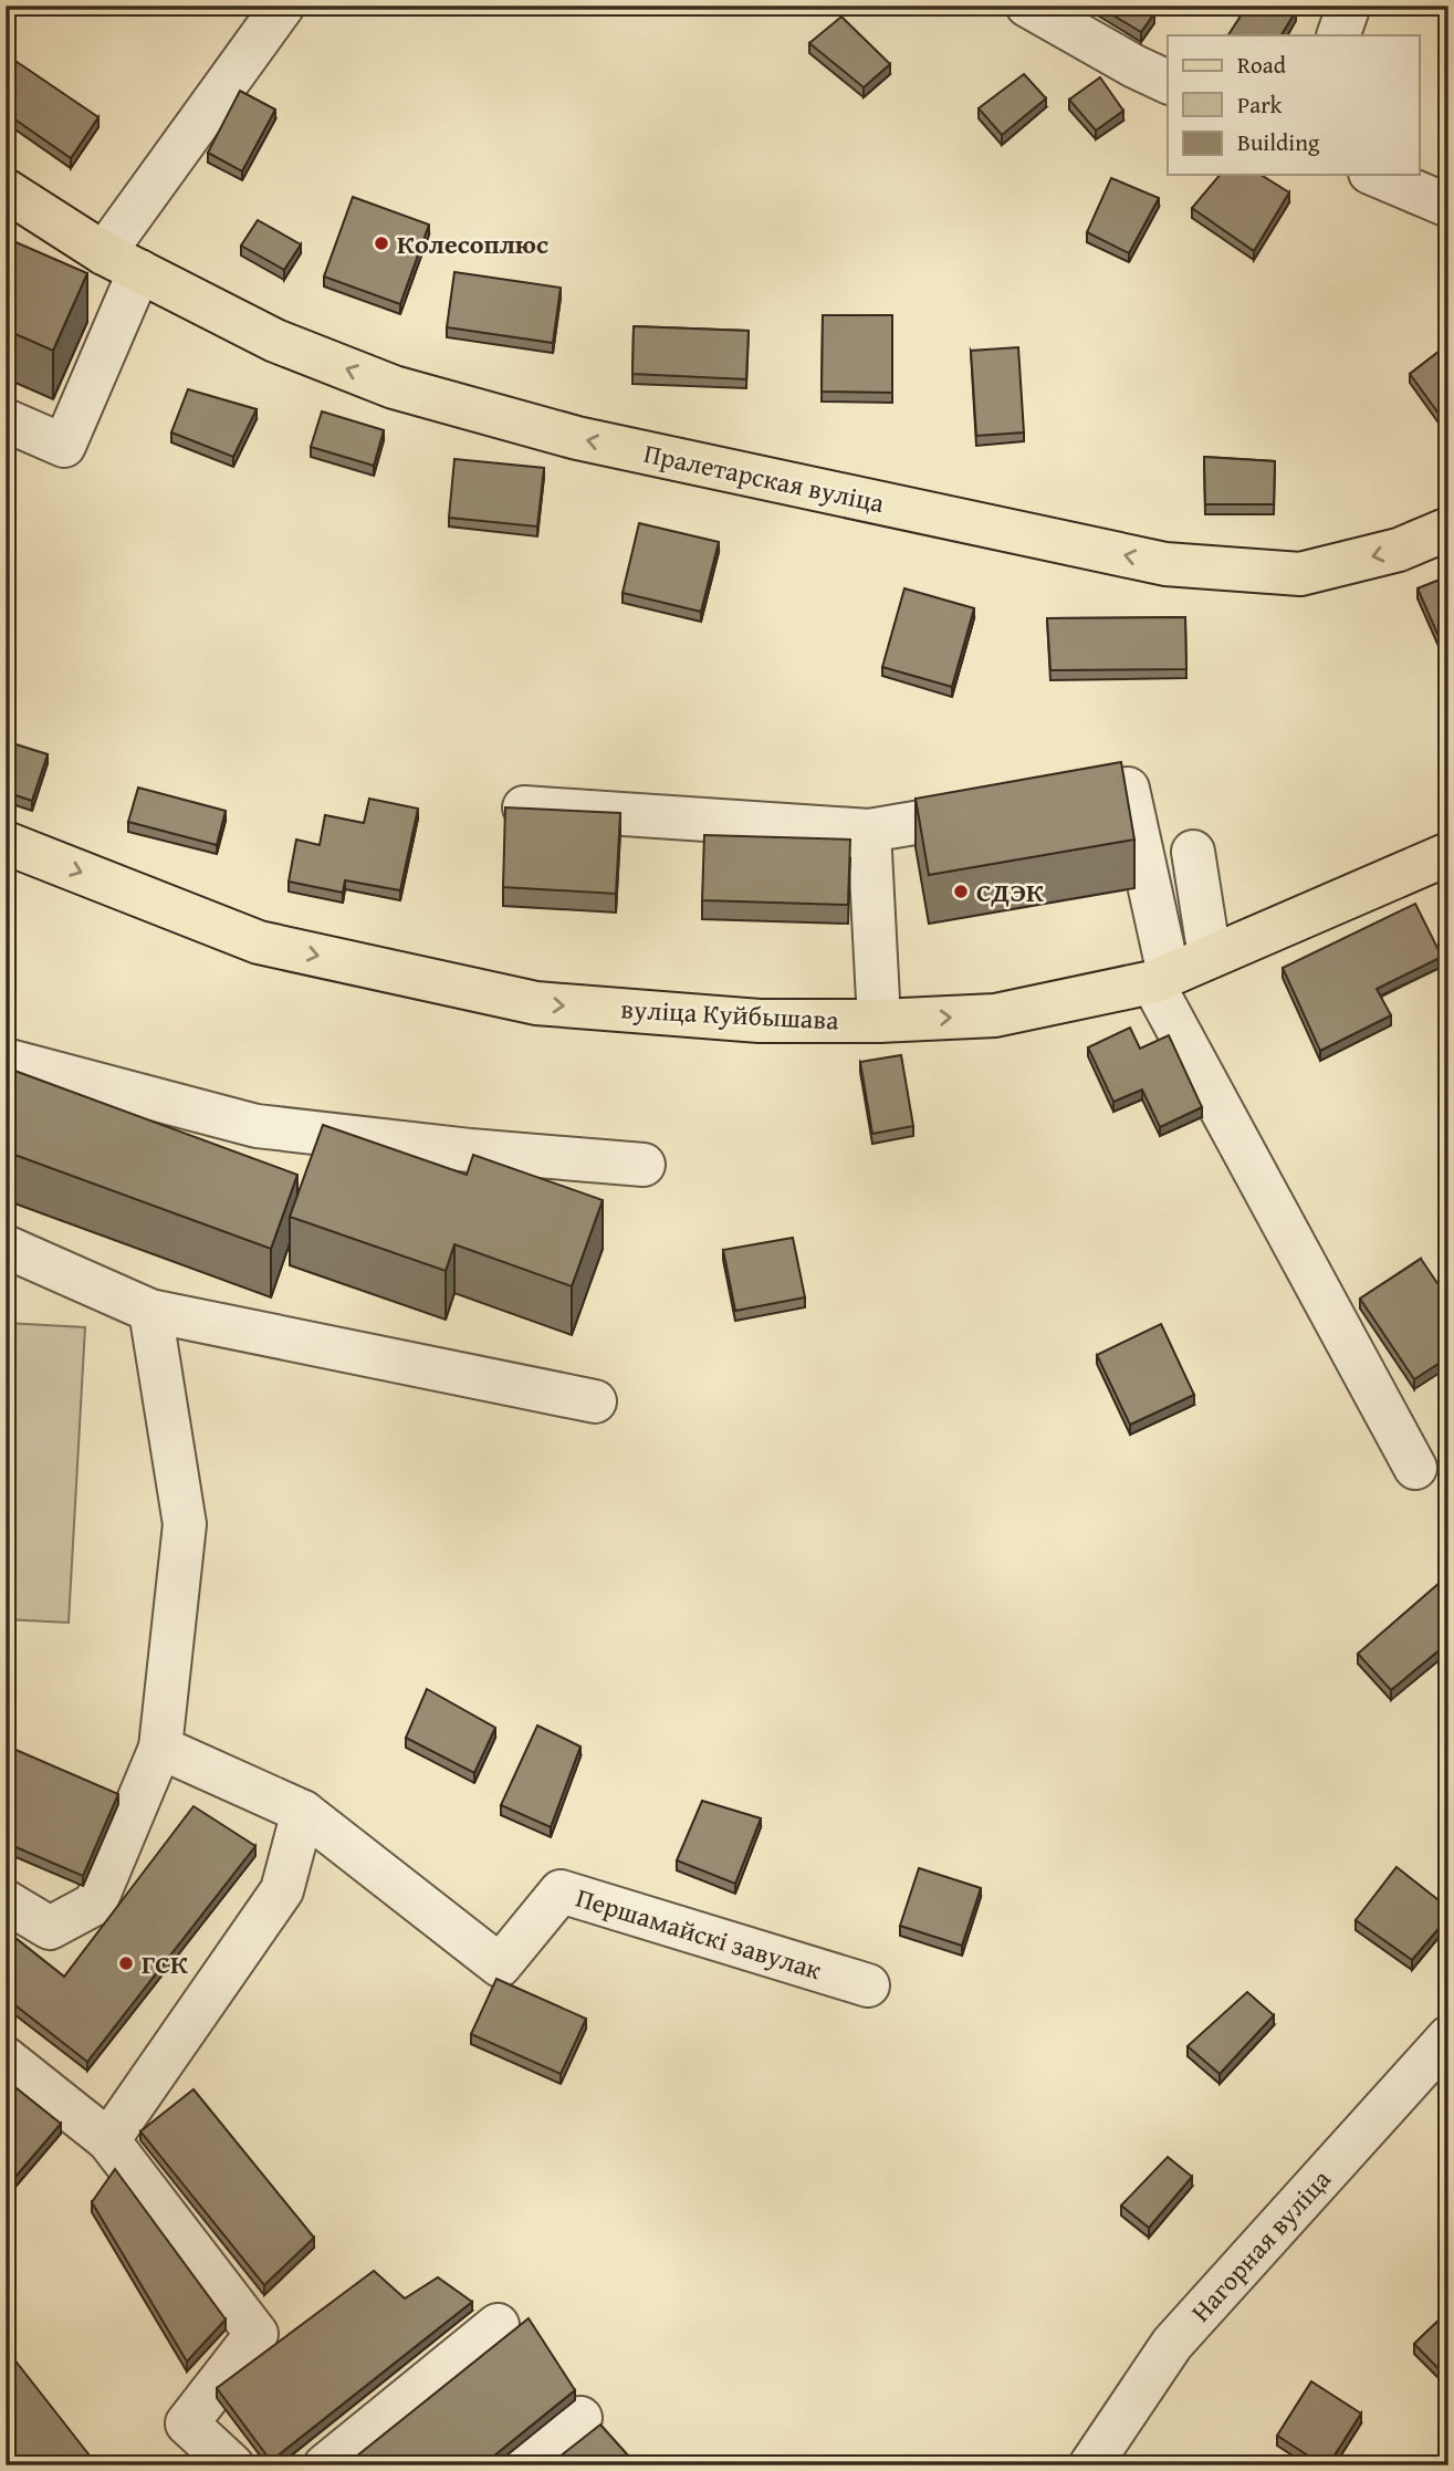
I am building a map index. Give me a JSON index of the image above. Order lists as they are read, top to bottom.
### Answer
{
  "streets": {
    "main road": ["Пралетарская вуліца", "вуліца Куйбышава"],
    "street": ["Першамайскі завулак", "Нагорная вуліца"]
  },
  "one_way": ["Пралетарская вуліца", "вуліца Куйбышава"],
  "places": ["Колесоплюс", "СДЭК", "ГСК"],
  "legend": ["Road", "Park", "Building"]
}
